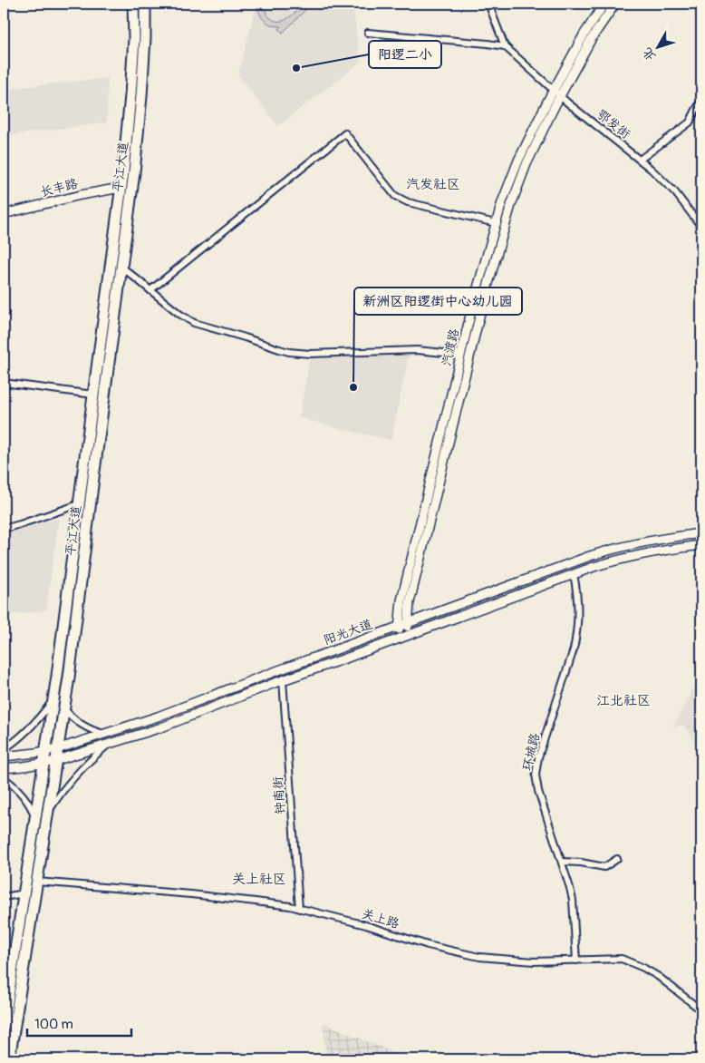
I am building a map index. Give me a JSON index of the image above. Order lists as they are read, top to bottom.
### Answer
{
  "streets": {
    "highway": ["平江大道"],
    "street": [
      "鄂发街",
      "长丰路",
      "汽渡路",
      "阳光大道",
      "环城路",
      "钟南街",
      "关上路"
    ]
  },
  "crossings": [
    ["鄂发街", "汽渡路"],
    ["平江大道", "长丰路"],
    ["平江大道", "阳光大道"],
    ["平江大道", "关上路"],
    ["汽渡路", "阳光大道"],
    ["阳光大道", "环城路"],
    ["阳光大道", "钟南街"],
    ["环城路", "关上路"],
    ["钟南街", "关上路"]
  ],
  "districts": ["汽发社区", "江北社区", "关上社区"],
  "places": ["阳逻二小", "新洲区阳逻街中心幼儿园"],
  "scale_bar": "100 m",
  "north": "bottom left"
}
